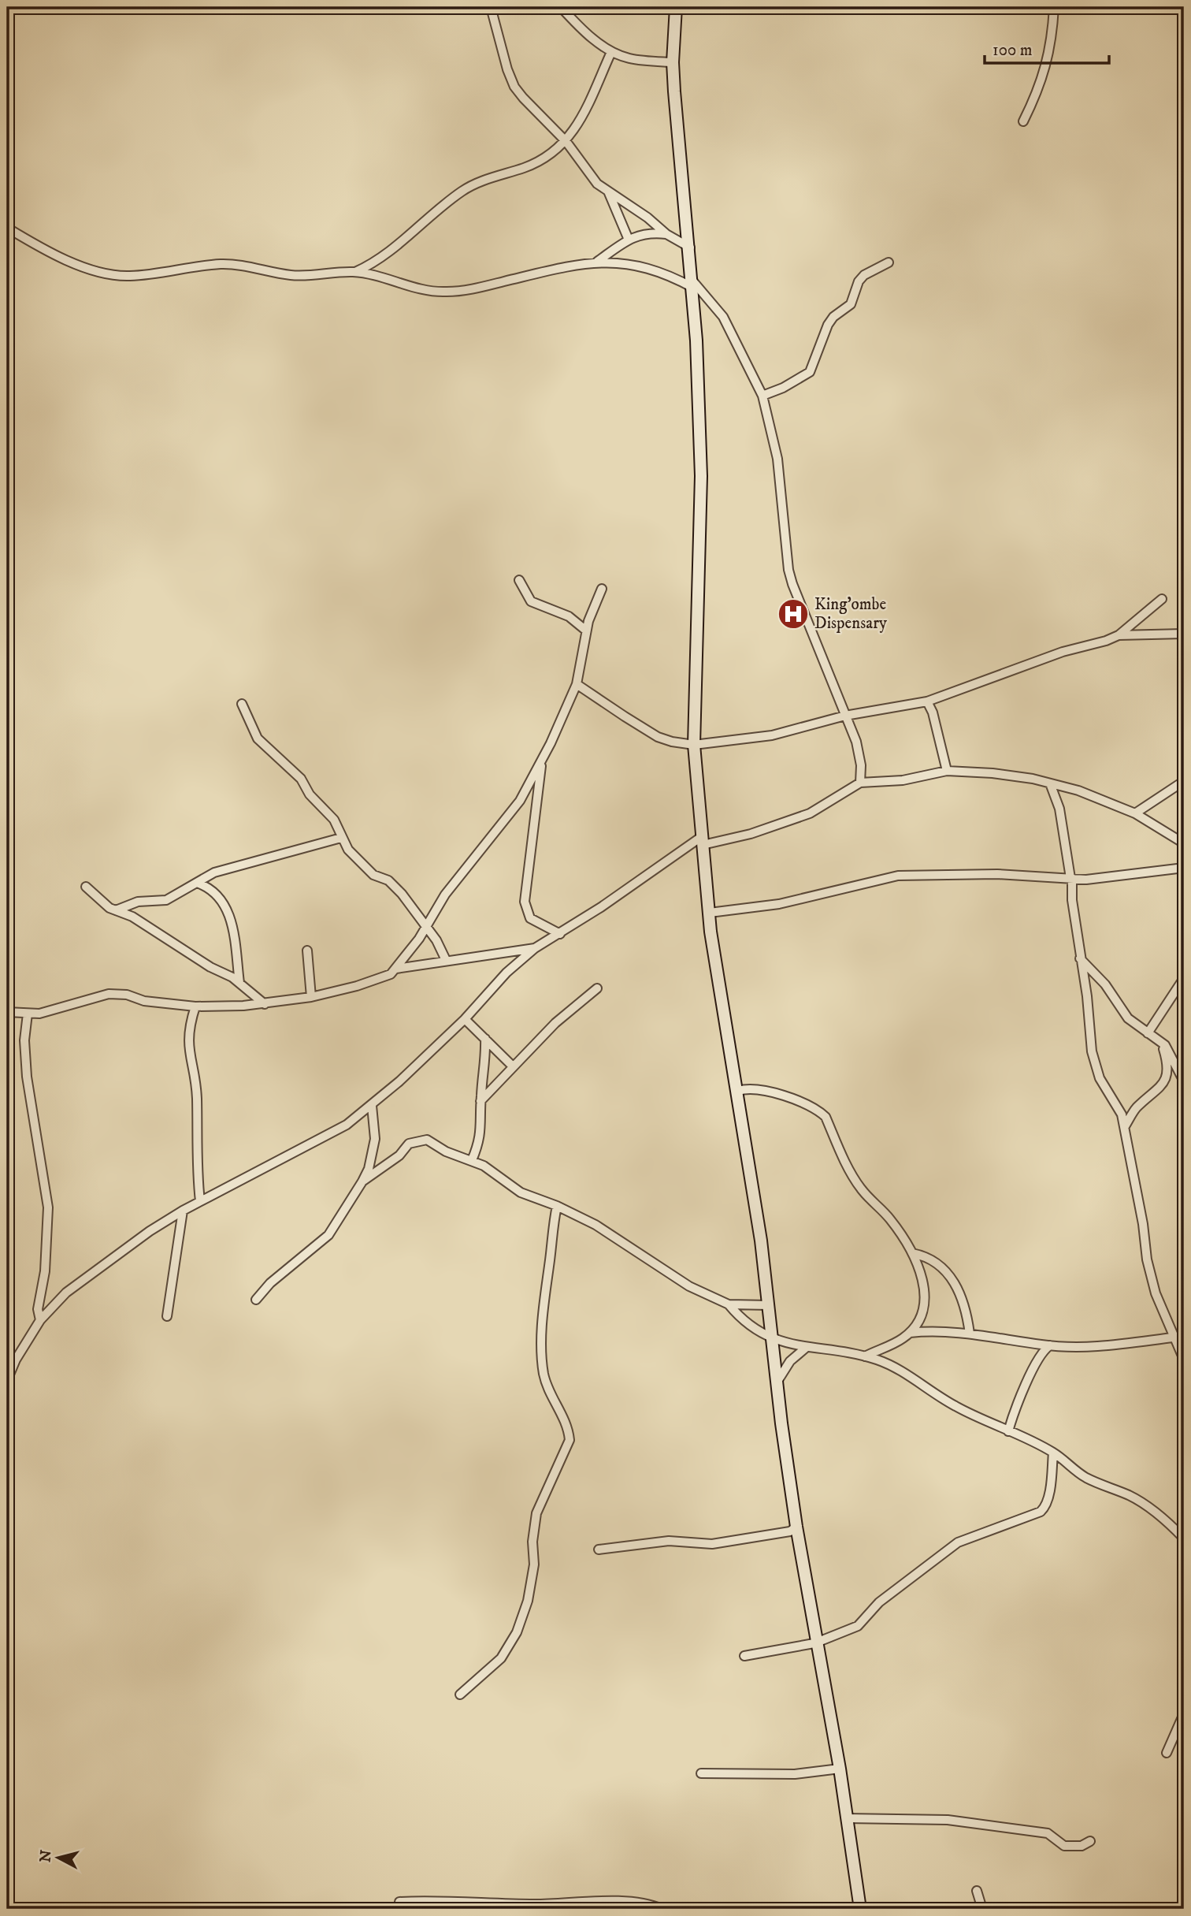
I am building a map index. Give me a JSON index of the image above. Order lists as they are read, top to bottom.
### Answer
{
  "places": {
    "hospital": ["King'ombe Dispensary"]
  },
  "scale_bar": "100 m",
  "north": "left"
}
